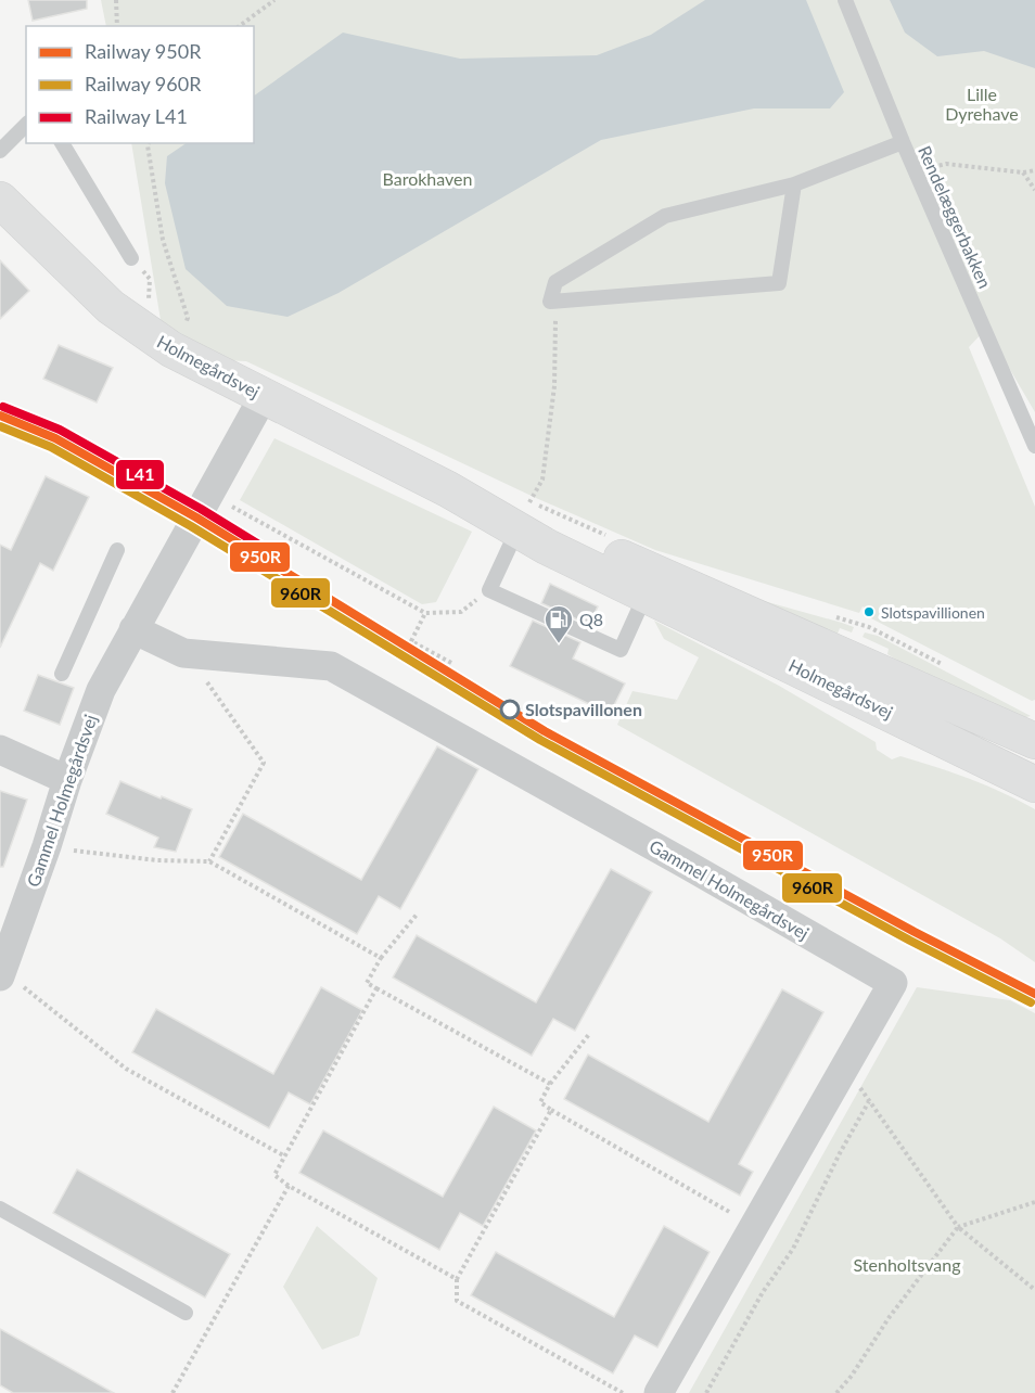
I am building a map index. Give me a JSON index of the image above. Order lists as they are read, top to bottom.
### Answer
{
  "streets": {
    "street": ["Holmegårdsvej", "Gammel Holmegårdsvej"],
    "lane": ["Rendelæggerbakken"]
  },
  "crossings": [
    ["Holmegårdsvej", "Gammel Holmegårdsvej"]
  ],
  "parks": ["Lille Dyrehave", "Barokhaven", "Stenholtsvang"],
  "places": {
    "other": ["Slotspavillionen", "Slotspavillonen"],
    "fuel station": ["Q8"]
  },
  "lines": ["rail line L41", "rail line 950R", "rail line 960R"],
  "legend": ["Railway 950R", "Railway 960R", "Railway L41"]
}
